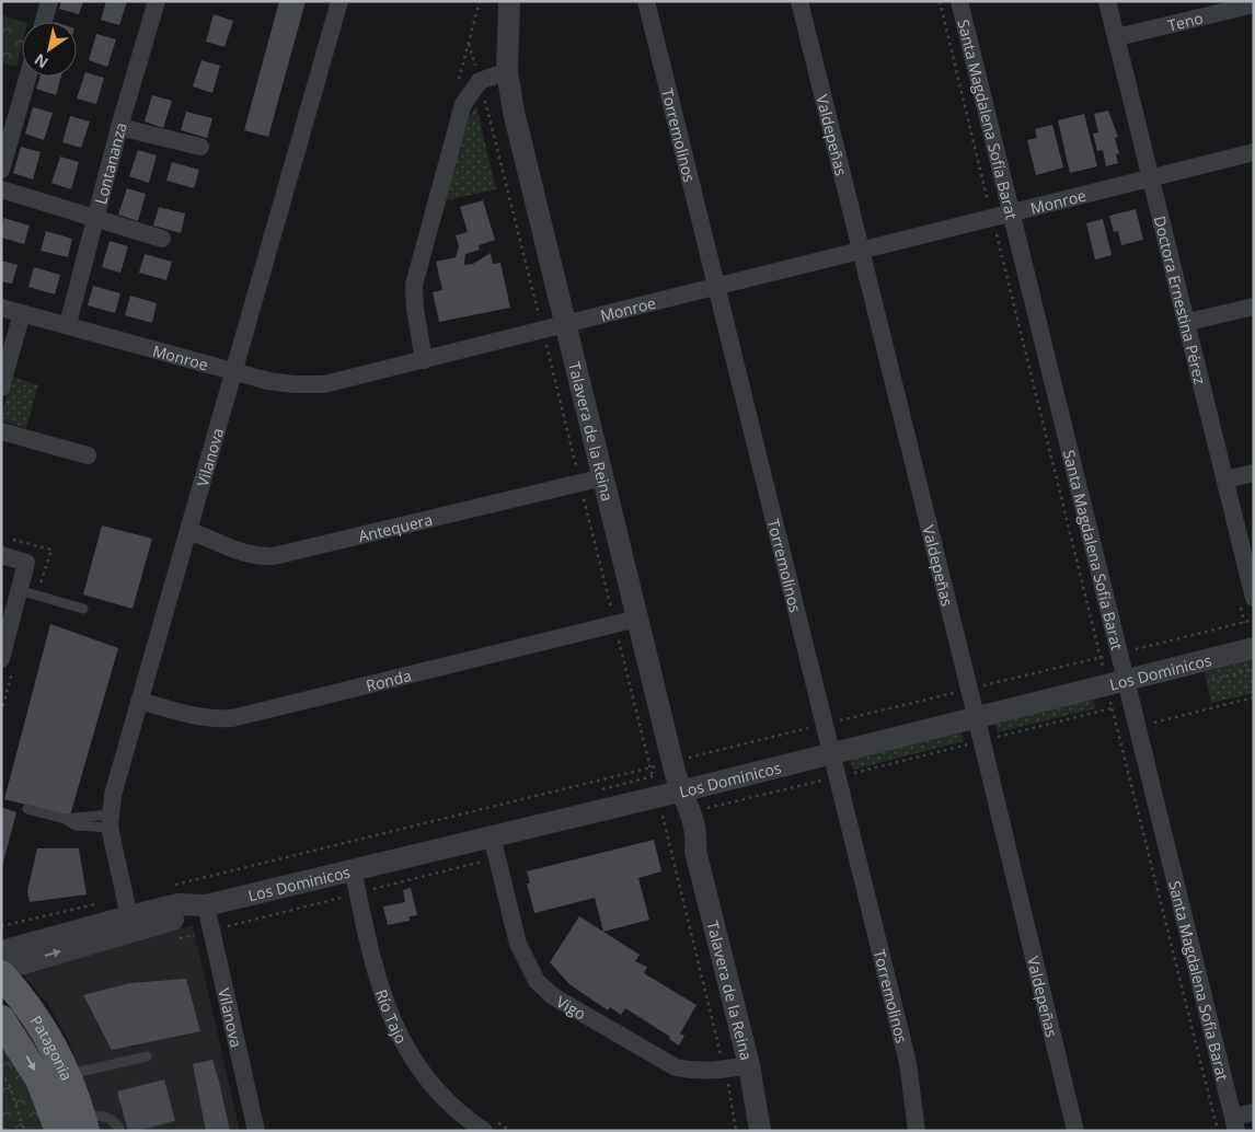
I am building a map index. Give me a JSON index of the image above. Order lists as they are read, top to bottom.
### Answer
{
  "streets": {
    "main road": ["Patagonia"],
    "street": [
      "Teno",
      "Santa Magdalena Sofía Barat",
      "Torremolinos",
      "Valdepeñas",
      "Lontananza",
      "Monroe",
      "Doctora Ernestina Pérez",
      "Talavera de la Reina",
      "Vilanova",
      "Antequera",
      "Los Dominicos",
      "Ronda",
      "Vigo",
      "Río Tajo"
    ]
  },
  "crossings": [
    ["Teno", "Doctora Ernestina Pérez"],
    ["Santa Magdalena Sofía Barat", "Monroe"],
    ["Santa Magdalena Sofía Barat", "Los Dominicos"],
    ["Torremolinos", "Monroe"],
    ["Torremolinos", "Los Dominicos"],
    ["Valdepeñas", "Monroe"],
    ["Valdepeñas", "Los Dominicos"],
    ["Lontananza", "Monroe"],
    ["Monroe", "Doctora Ernestina Pérez"],
    ["Monroe", "Talavera de la Reina"],
    ["Monroe", "Vilanova"],
    ["Talavera de la Reina", "Antequera"],
    ["Talavera de la Reina", "Los Dominicos"],
    ["Talavera de la Reina", "Ronda"],
    ["Talavera de la Reina", "Vigo"],
    ["Vilanova", "Antequera"],
    ["Vilanova", "Los Dominicos"],
    ["Vilanova", "Ronda"],
    ["Los Dominicos", "Vigo"],
    ["Los Dominicos", "Río Tajo"]
  ],
  "north": "bottom left"
}
